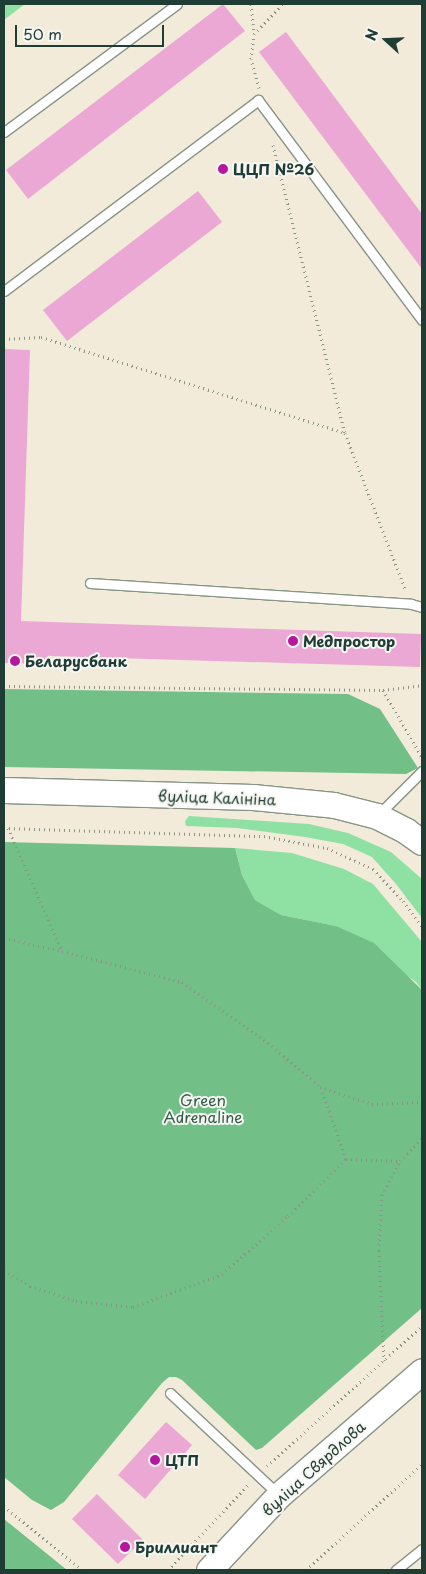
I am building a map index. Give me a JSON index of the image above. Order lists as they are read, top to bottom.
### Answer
{
  "streets": {
    "main road": ["вуліца Калініна", "вуліца Свярдлова"]
  },
  "parks": ["Green Adrenaline"],
  "places": [
    "ЦЦП №26",
    "Медпростор",
    "Беларусбанк",
    "ЦТП",
    "Бриллиант"
  ],
  "scale_bar": "50 m",
  "north": "left"
}
